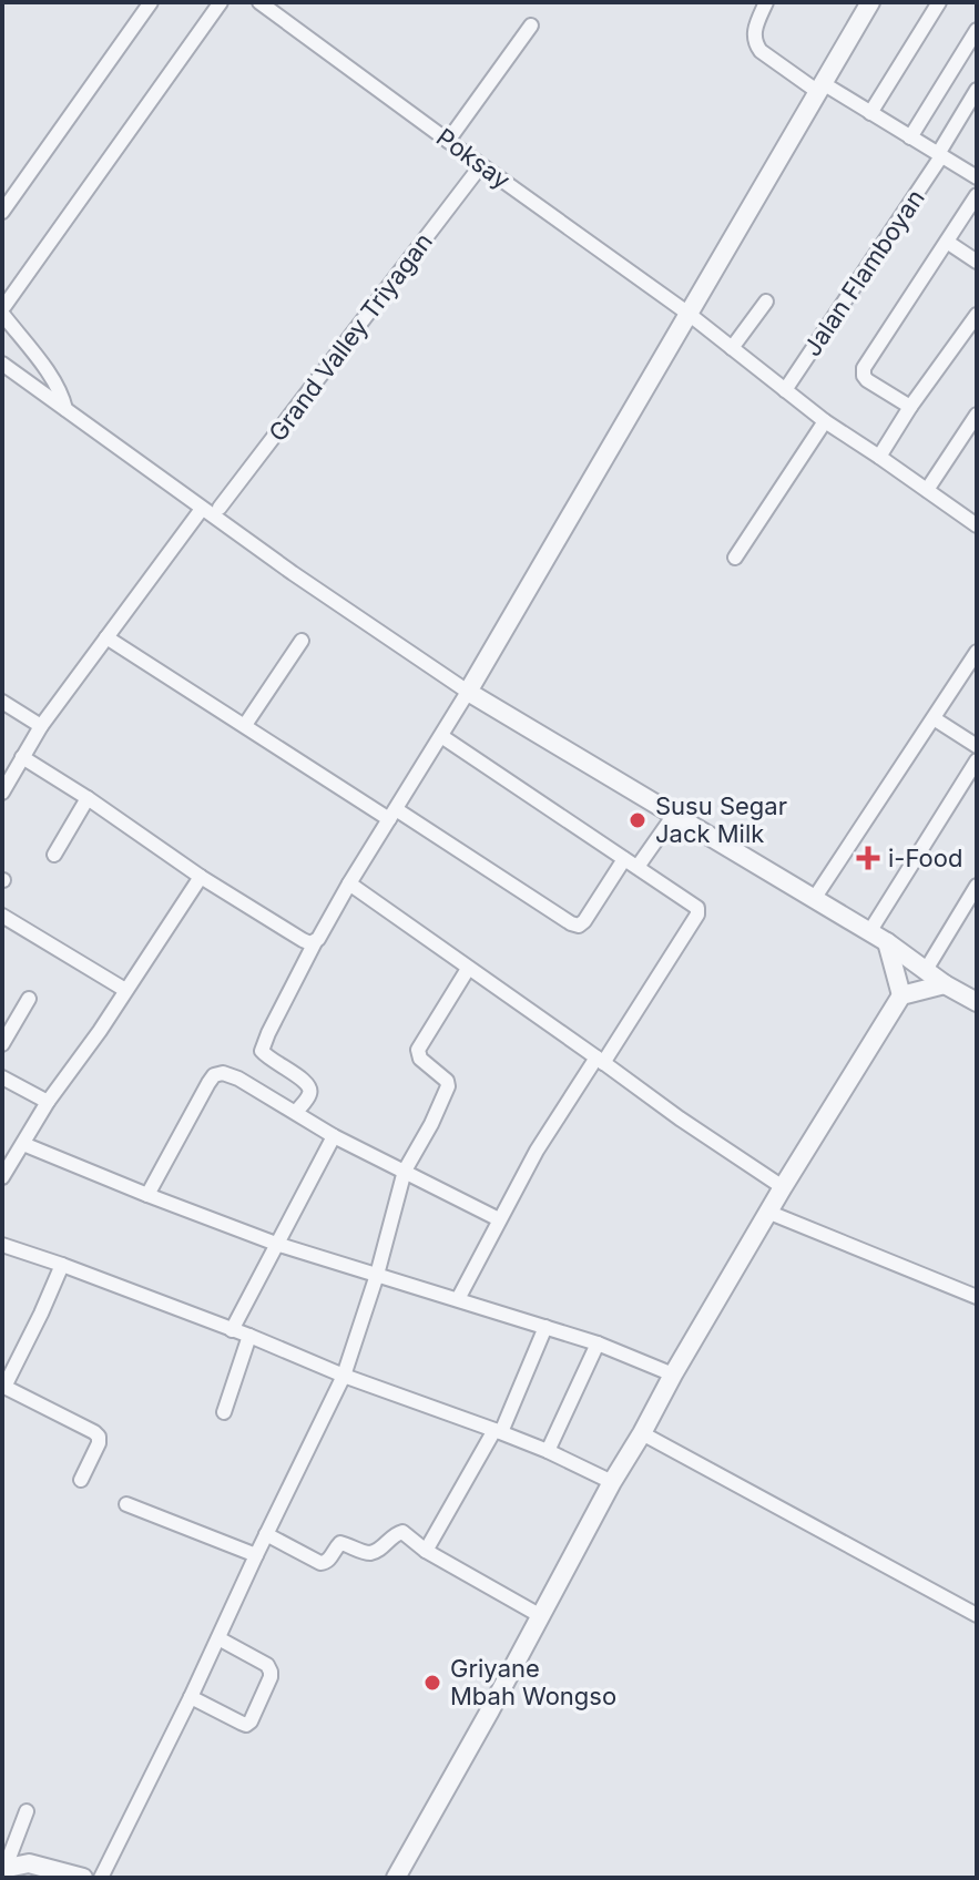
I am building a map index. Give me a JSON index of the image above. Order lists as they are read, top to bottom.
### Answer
{
  "streets": {
    "street": ["Poksay", "Jalan Flamboyan", "Grand Valley Triyagan"]
  },
  "crossings": [
    ["Poksay", "Jalan Flamboyan"],
    ["Poksay", "Grand Valley Triyagan"]
  ],
  "places": {
    "other": ["Susu Segar Jack Milk", "Griyane Mbah Wongso"],
    "health": ["i-Food"]
  }
}
